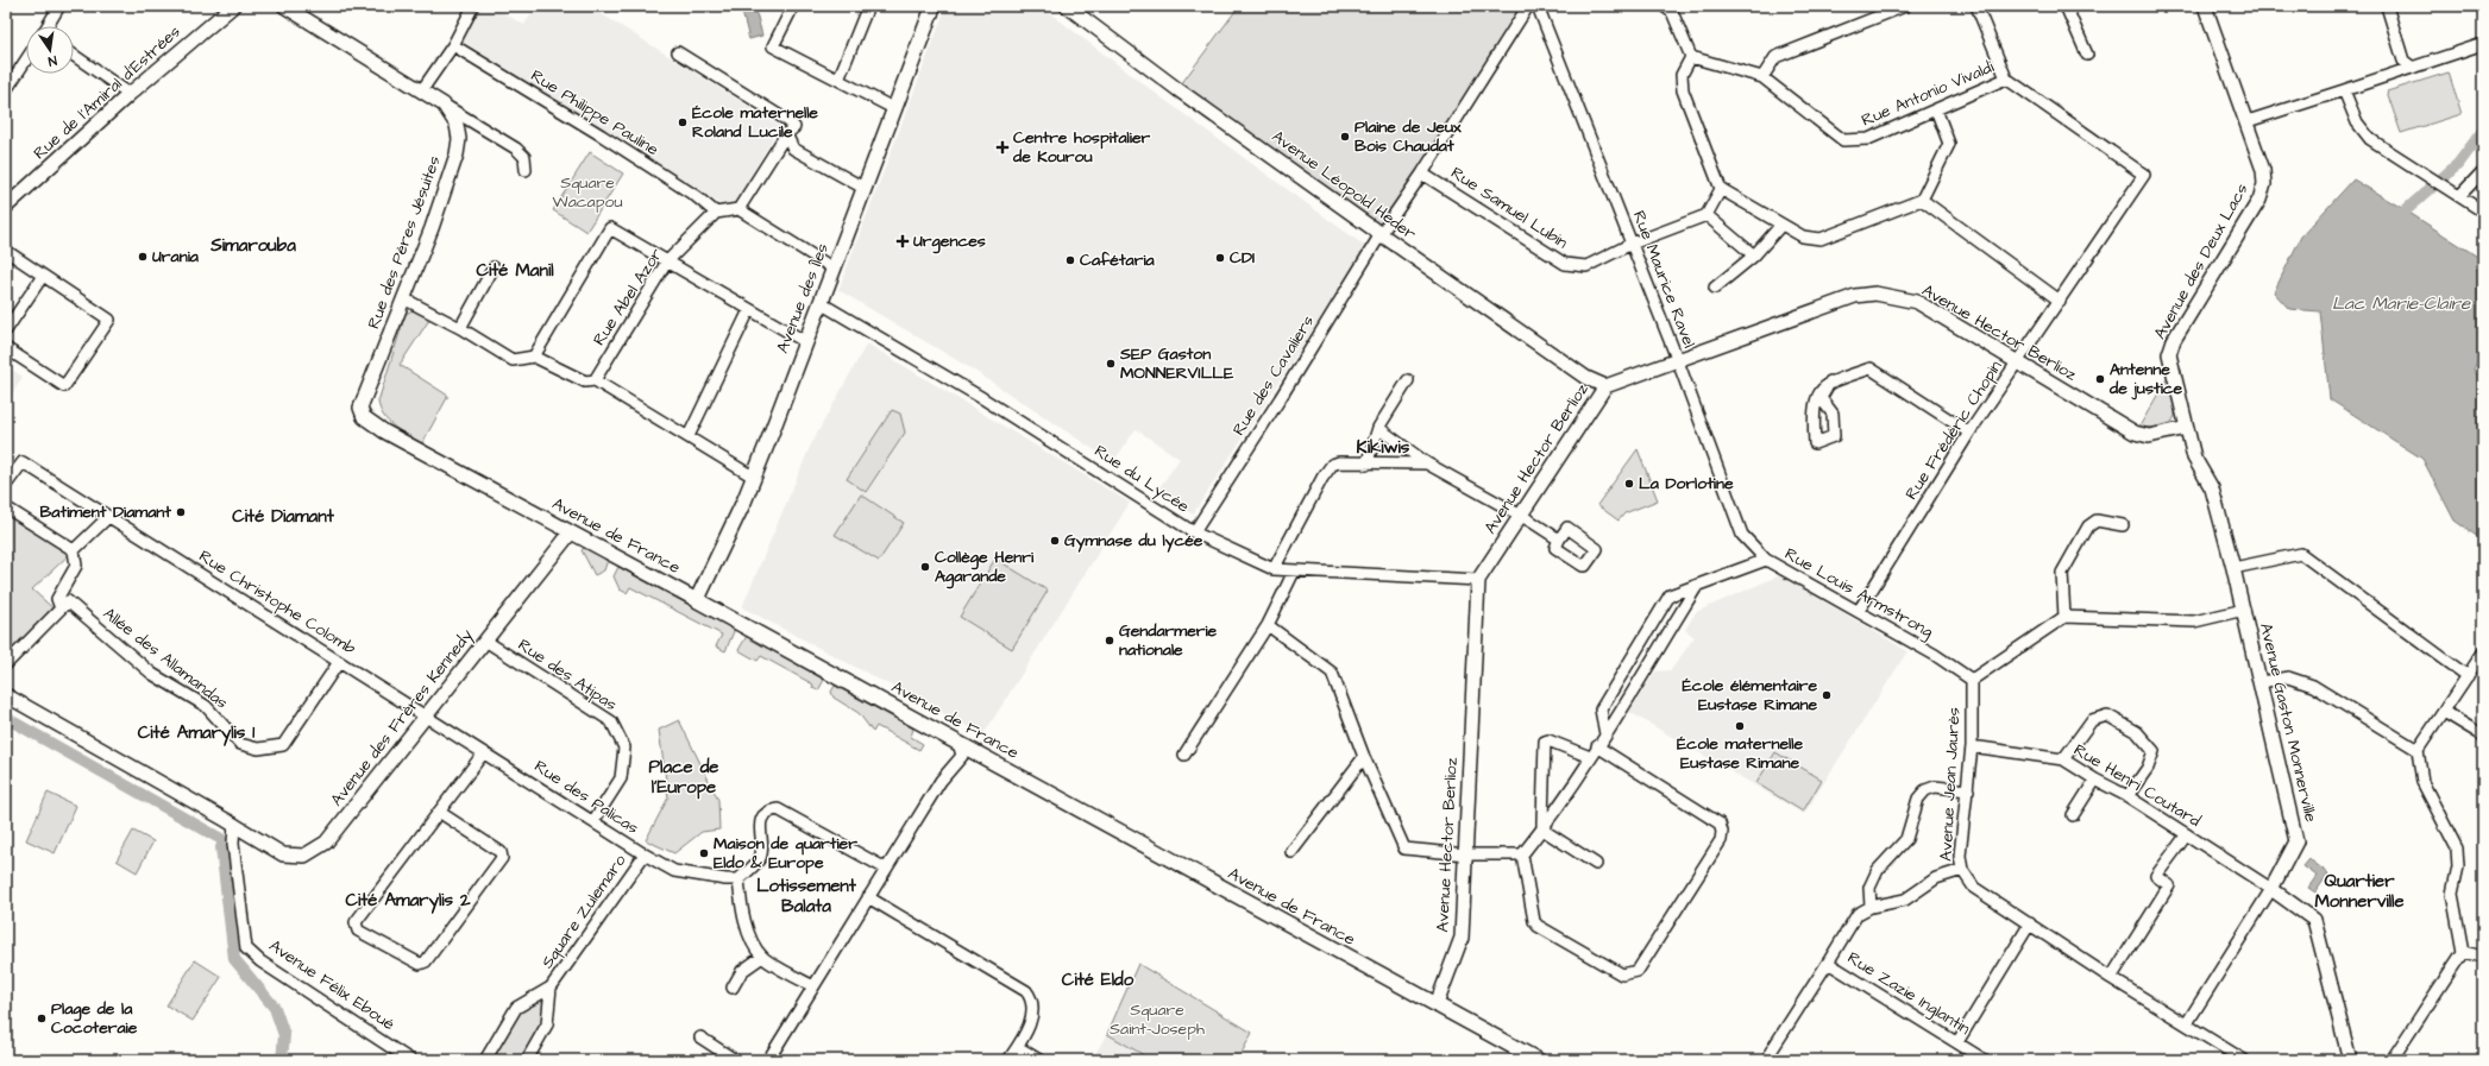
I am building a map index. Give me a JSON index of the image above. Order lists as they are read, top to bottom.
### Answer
{
  "streets": {
    "main road": ["Avenue des Îles", "Avenue de France"],
    "street": [
      "Rue de l'Amiral d'Estrées",
      "Rue Antonio Vivaldi",
      "Rue Philippe Pauline",
      "Avenue Léopold Heder",
      "Rue Samuel Lubin",
      "Rue des Pères Jésuites",
      "Avenue des Deux Lacs",
      "Rue Maurice Ravel",
      "Rue Abel Azor",
      "Avenue Hector Berlioz",
      "Rue des Cavaliers",
      "Rue Frédéric Chopin",
      "Rue du Lycée",
      "Rue Louis Armstrong",
      "Rue Christophe Colomb",
      "Allée des Allamandas",
      "Rue des Atipas",
      "Avenue des Frères Kennedy",
      "Avenue Gaston Monnerville",
      "Avenue Jean Jaurès",
      "Rue Henri Coutard",
      "Rue des Palicas",
      "Square Zulemaro",
      "Avenue Félix Eboué",
      "Rue Zazie Inglantin"
    ]
  },
  "crossings": [
    ["Rue Antonio Vivaldi", "Rue Frédéric Chopin"],
    ["Rue Philippe Pauline", "Rue Abel Azor"],
    ["Avenue Léopold Heder", "Avenue Hector Berlioz"],
    ["Avenue Léopold Heder", "Rue des Cavaliers"],
    ["Rue Samuel Lubin", "Rue Maurice Ravel"],
    ["Rue Samuel Lubin", "Rue des Cavaliers"],
    ["Rue des Pères Jésuites", "Avenue de France"],
    ["Avenue des Deux Lacs", "Avenue Hector Berlioz"],
    ["Avenue des Deux Lacs", "Avenue Gaston Monnerville"],
    ["Rue Maurice Ravel", "Avenue Hector Berlioz"],
    ["Rue Maurice Ravel", "Rue Louis Armstrong"],
    ["Avenue des Îles", "Rue du Lycée"],
    ["Avenue des Îles", "Avenue de France"],
    ["Avenue Hector Berlioz", "Rue Frédéric Chopin"],
    ["Avenue Hector Berlioz", "Rue du Lycée"],
    ["Avenue Hector Berlioz", "Avenue de France"],
    ["Avenue Hector Berlioz", "Avenue Gaston Monnerville"],
    ["Rue des Cavaliers", "Rue du Lycée"],
    ["Rue Frédéric Chopin", "Rue Louis Armstrong"],
    ["Avenue de France", "Avenue des Frères Kennedy"],
    ["Rue Louis Armstrong", "Avenue Jean Jaurès"],
    ["Rue Christophe Colomb", "Allée des Allamandas"],
    ["Rue Christophe Colomb", "Avenue des Frères Kennedy"],
    ["Rue Christophe Colomb", "Rue des Palicas"],
    ["Rue des Atipas", "Avenue des Frères Kennedy"],
    ["Rue des Atipas", "Rue des Palicas"],
    ["Avenue des Frères Kennedy", "Rue des Palicas"],
    ["Avenue des Frères Kennedy", "Avenue Félix Eboué"],
    ["Avenue Gaston Monnerville", "Rue Henri Coutard"],
    ["Avenue Jean Jaurès", "Rue Henri Coutard"],
    ["Rue des Palicas", "Square Zulemaro"]
  ],
  "districts": [
    "Simarouba",
    "Cité Manil",
    "Kikiwis",
    "Cité Diamant",
    "Cité Amarylis 1",
    "Place de l'Europe",
    "Quartier Monnerville",
    "Lotissement Balata",
    "Cité Amarylis 2",
    "Cité Eldo"
  ],
  "water": ["Lac Marie-Claire"],
  "parks": ["Square Wacapou", "Square Saint-Joseph"],
  "places": {
    "other": [
      "École maternelle Roland Lucile",
      "Plaine de Jeux Bois Chaudat",
      "Urania",
      "CDI",
      "Cafétaria",
      "SEP Gaston MONNERVILLE",
      "Antenne de justice",
      "La Dorlotine",
      "Batiment Diamant",
      "Gymnase du lycée",
      "Collège Henri Agarande",
      "Gendarmerie nationale",
      "École élémentaire Eustase Rimane",
      "École maternelle Eustase Rimane",
      "Maison de quartier Eldo & Europe",
      "Plage de la Cocoteraie"
    ],
    "health": ["Centre hospitalier de Kourou", "Urgences"]
  },
  "north": "bottom"
}
